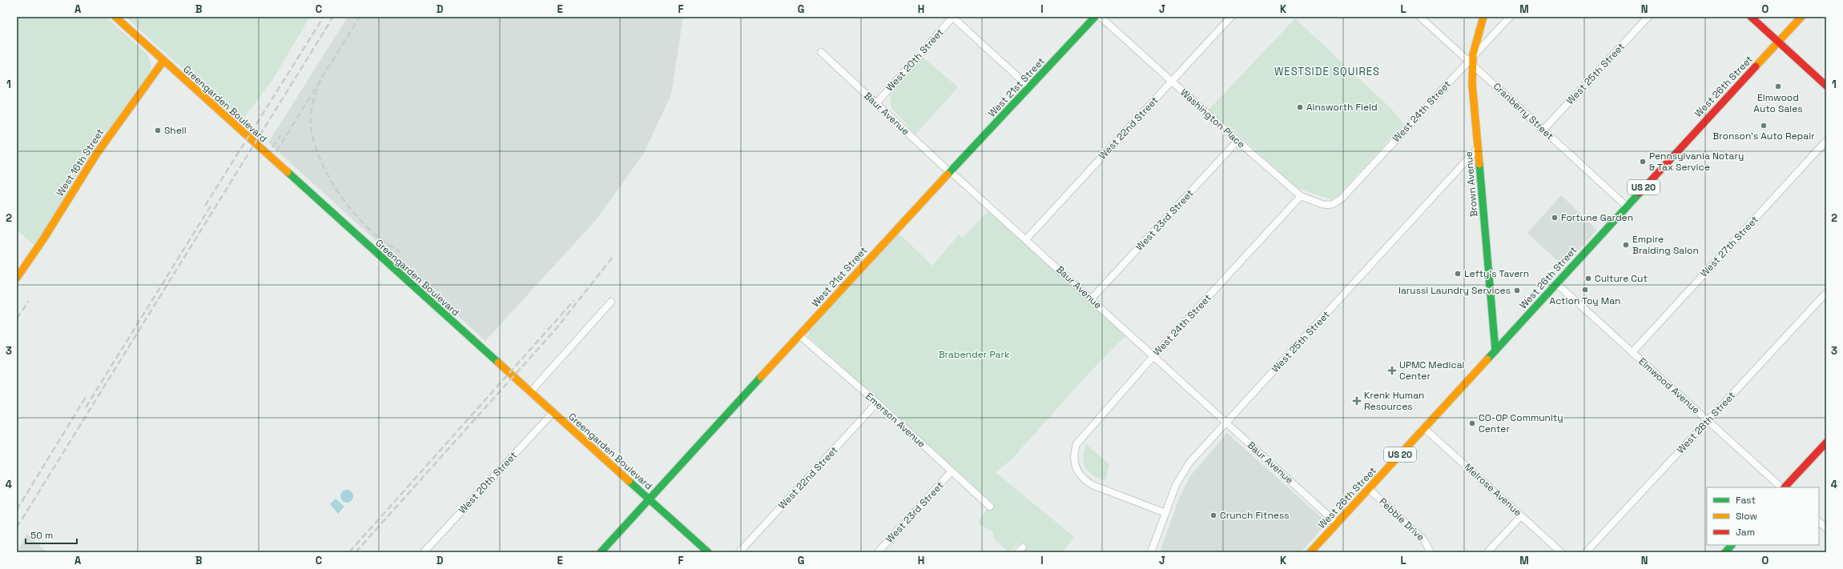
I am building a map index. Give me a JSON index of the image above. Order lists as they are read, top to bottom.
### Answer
{
  "streets": {
    "street": [
      "West 20th Street",
      "West 25th Street",
      "West 26th Street",
      "West 21st Street",
      "Greengarden Boulevard",
      "West 24th Street",
      "Cranberry Street",
      "Baur Avenue",
      "Washington Place",
      "West 22nd Street",
      "West 16th Street",
      "Brown Avenue",
      "US 20",
      "West 23rd Street",
      "West 27th Street",
      "Elmwood Avenue",
      "Emerson Avenue",
      "West 28th Street",
      "Melrose Avenue",
      "Pebble Drive"
    ]
  },
  "crossings": [
    ["West 20th Street", "Greengarden Boulevard"],
    ["West 20th Street", "Baur Avenue"],
    ["West 25th Street", "West 24th Street"],
    ["West 25th Street", "Cranberry Street"],
    ["West 25th Street", "Baur Avenue"],
    ["West 25th Street", "Brown Avenue"],
    ["West 26th Street", "Cranberry Street"],
    ["West 26th Street", "Baur Avenue"],
    ["West 26th Street", "Brown Avenue"],
    ["West 26th Street", "Elmwood Avenue"],
    ["West 26th Street", "Melrose Avenue"],
    ["West 26th Street", "Pebble Drive"],
    ["West 21st Street", "Greengarden Boulevard"],
    ["West 21st Street", "Baur Avenue"],
    ["West 21st Street", "Emerson Avenue"],
    ["Greengarden Boulevard", "West 16th Street"],
    ["West 24th Street", "Cranberry Street"],
    ["West 24th Street", "Baur Avenue"],
    ["West 24th Street", "Washington Place"],
    ["West 24th Street", "Brown Avenue"],
    ["Cranberry Street", "Brown Avenue"],
    ["Baur Avenue", "West 22nd Street"],
    ["Baur Avenue", "West 23rd Street"],
    ["Washington Place", "West 22nd Street"],
    ["Washington Place", "West 23rd Street"],
    ["West 22nd Street", "Emerson Avenue"],
    ["West 23rd Street", "Emerson Avenue"],
    ["West 27th Street", "Elmwood Avenue"],
    ["Elmwood Avenue", "West 28th Street"]
  ],
  "districts": ["WESTSIDE SQUIRES"],
  "parks": ["Brabender Park"],
  "places": {
    "other": [
      "Elmwood Auto Sales",
      "Ainsworth Field",
      "Bronson's Auto Repair",
      "Shell",
      "Pennsylvania Notary & Tax Service",
      "Fortune Garden",
      "Empire Braiding Salon",
      "Lefty's Tavern",
      "Culture Cut",
      "Action Toy Man",
      "Iarussi Laundry Services",
      "CO-OP Community Center",
      "Crunch Fitness"
    ],
    "health": ["UPMC Medical Center", "Krenk Human Resources"]
  },
  "legend": ["Fast", "Slow", "Jam"],
  "scale_bar": "50 m",
  "grid": {
    "columns": [
      "A",
      "B",
      "C",
      "D",
      "E",
      "F",
      "G",
      "H",
      "I",
      "J",
      "K",
      "L",
      "M",
      "N",
      "O"
    ],
    "rows": [
      "1",
      "2",
      "3",
      "4"
    ]
  }
}
